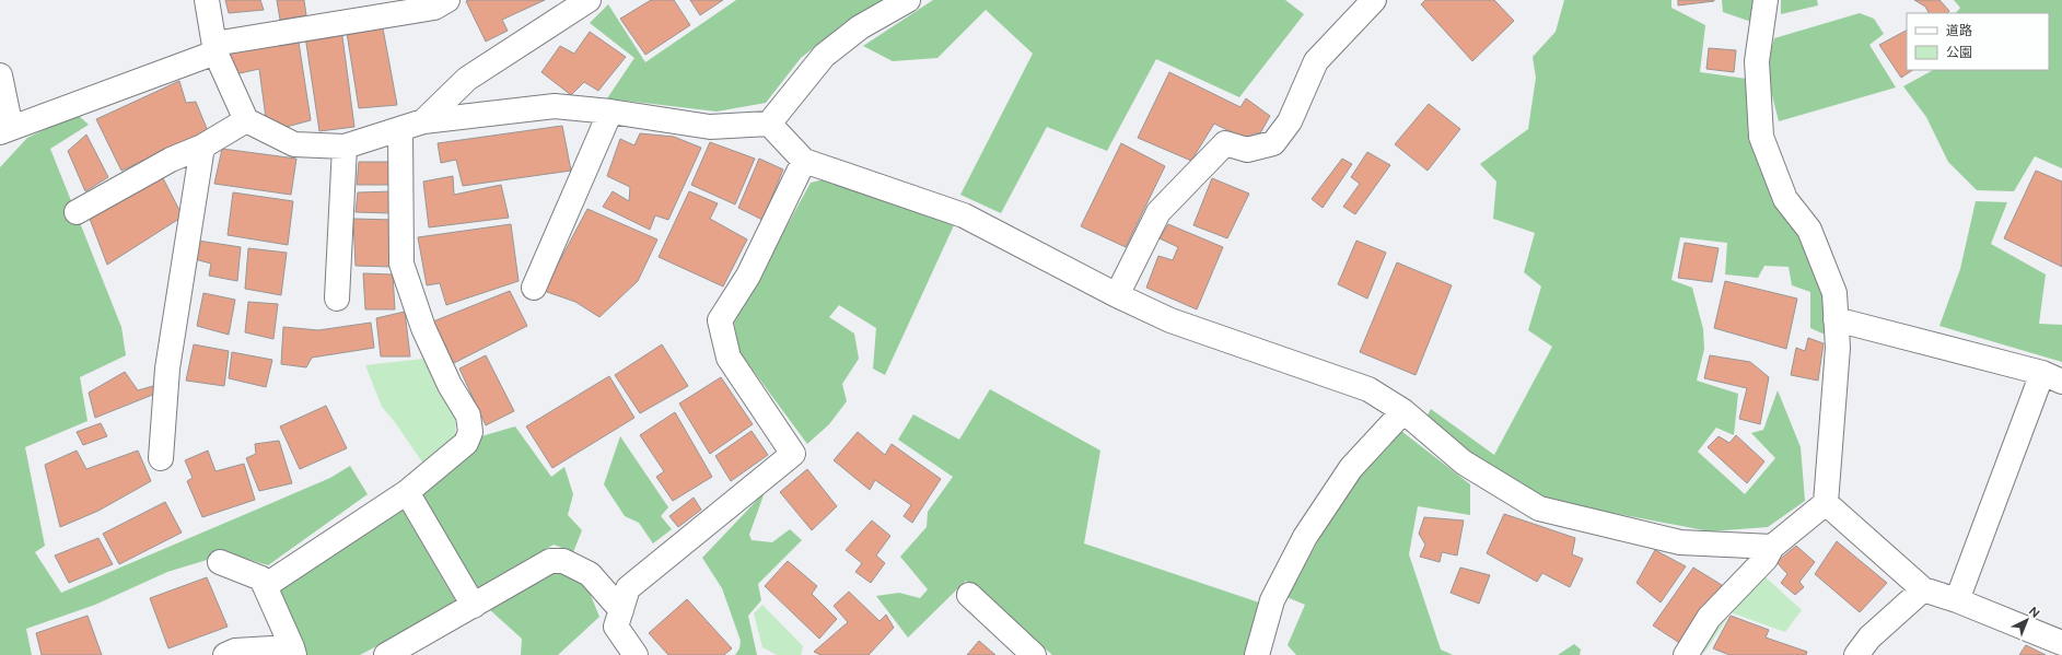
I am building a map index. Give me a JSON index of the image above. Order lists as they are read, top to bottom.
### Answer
{
  "legend": ["道路", "公園"],
  "north": "top right"
}
